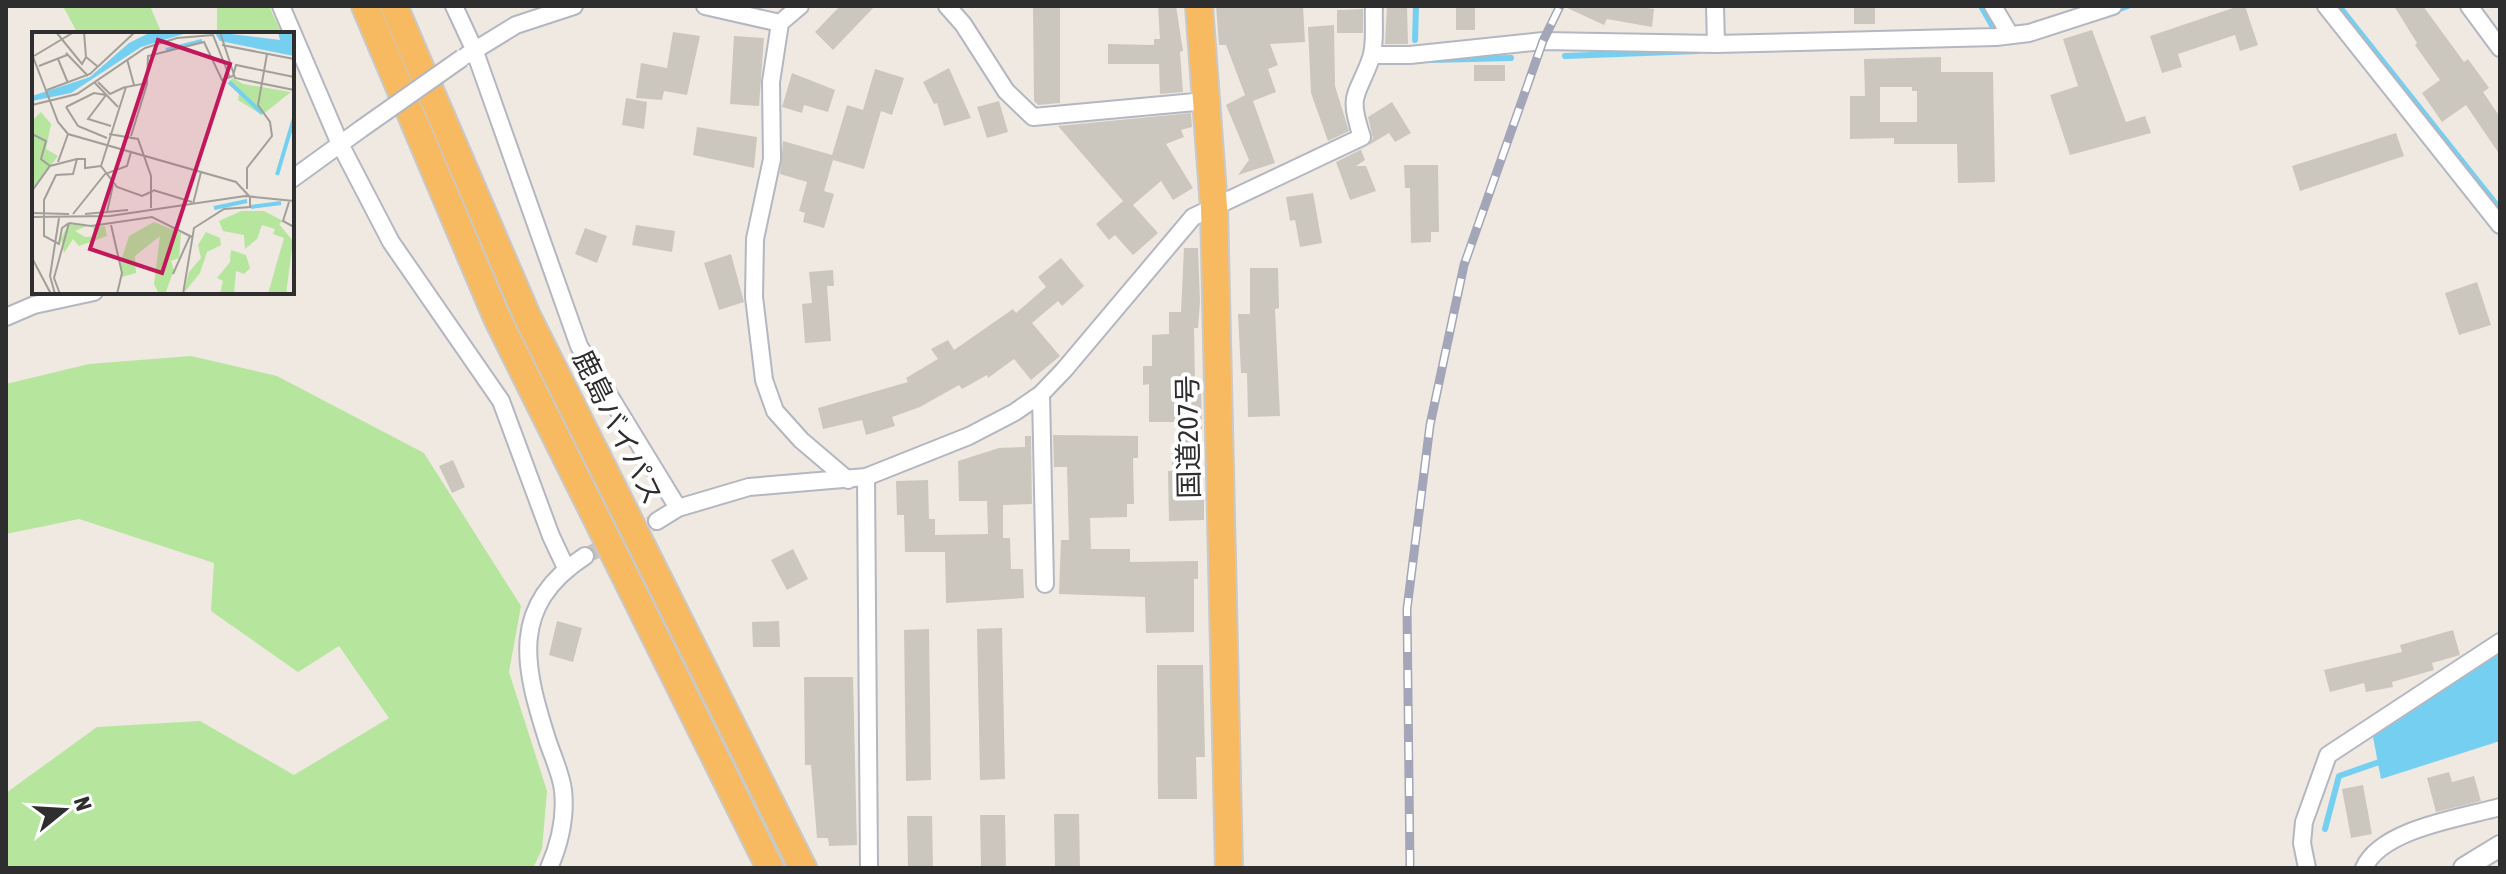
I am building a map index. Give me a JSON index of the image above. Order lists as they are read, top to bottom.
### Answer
{
  "streets": {
    "highway": ["鹿島バイパス", "国道207号"]
  },
  "north": "right"
}
